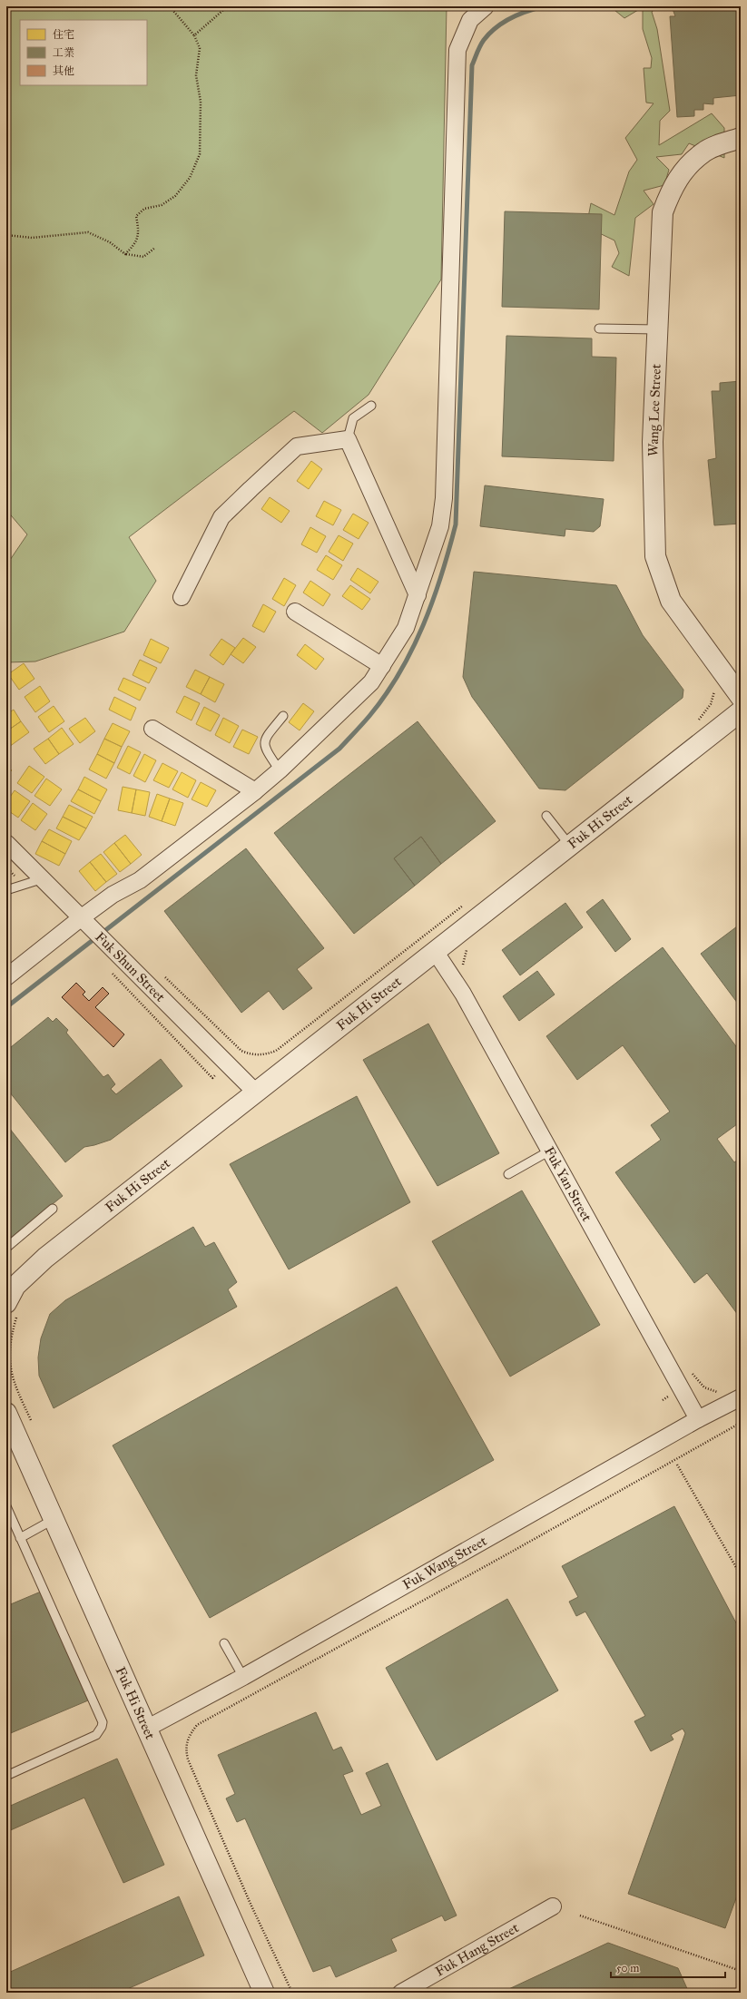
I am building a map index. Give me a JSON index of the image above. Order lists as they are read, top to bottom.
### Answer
{
  "streets": {
    "street": [
      "Wang Lee Street",
      "Fuk Hi Street",
      "Fuk Shun Street",
      "Fuk Yan Street",
      "Fuk Wang Street",
      "Fuk Hang Street"
    ]
  },
  "crossings": [
    ["Fuk Hi Street", "Fuk Shun Street"],
    ["Fuk Hi Street", "Fuk Yan Street"],
    ["Fuk Hi Street", "Fuk Wang Street"],
    ["Fuk Yan Street", "Fuk Wang Street"]
  ],
  "legend": ["住宅", "工業", "其他"],
  "scale_bar": "50 m"
}
